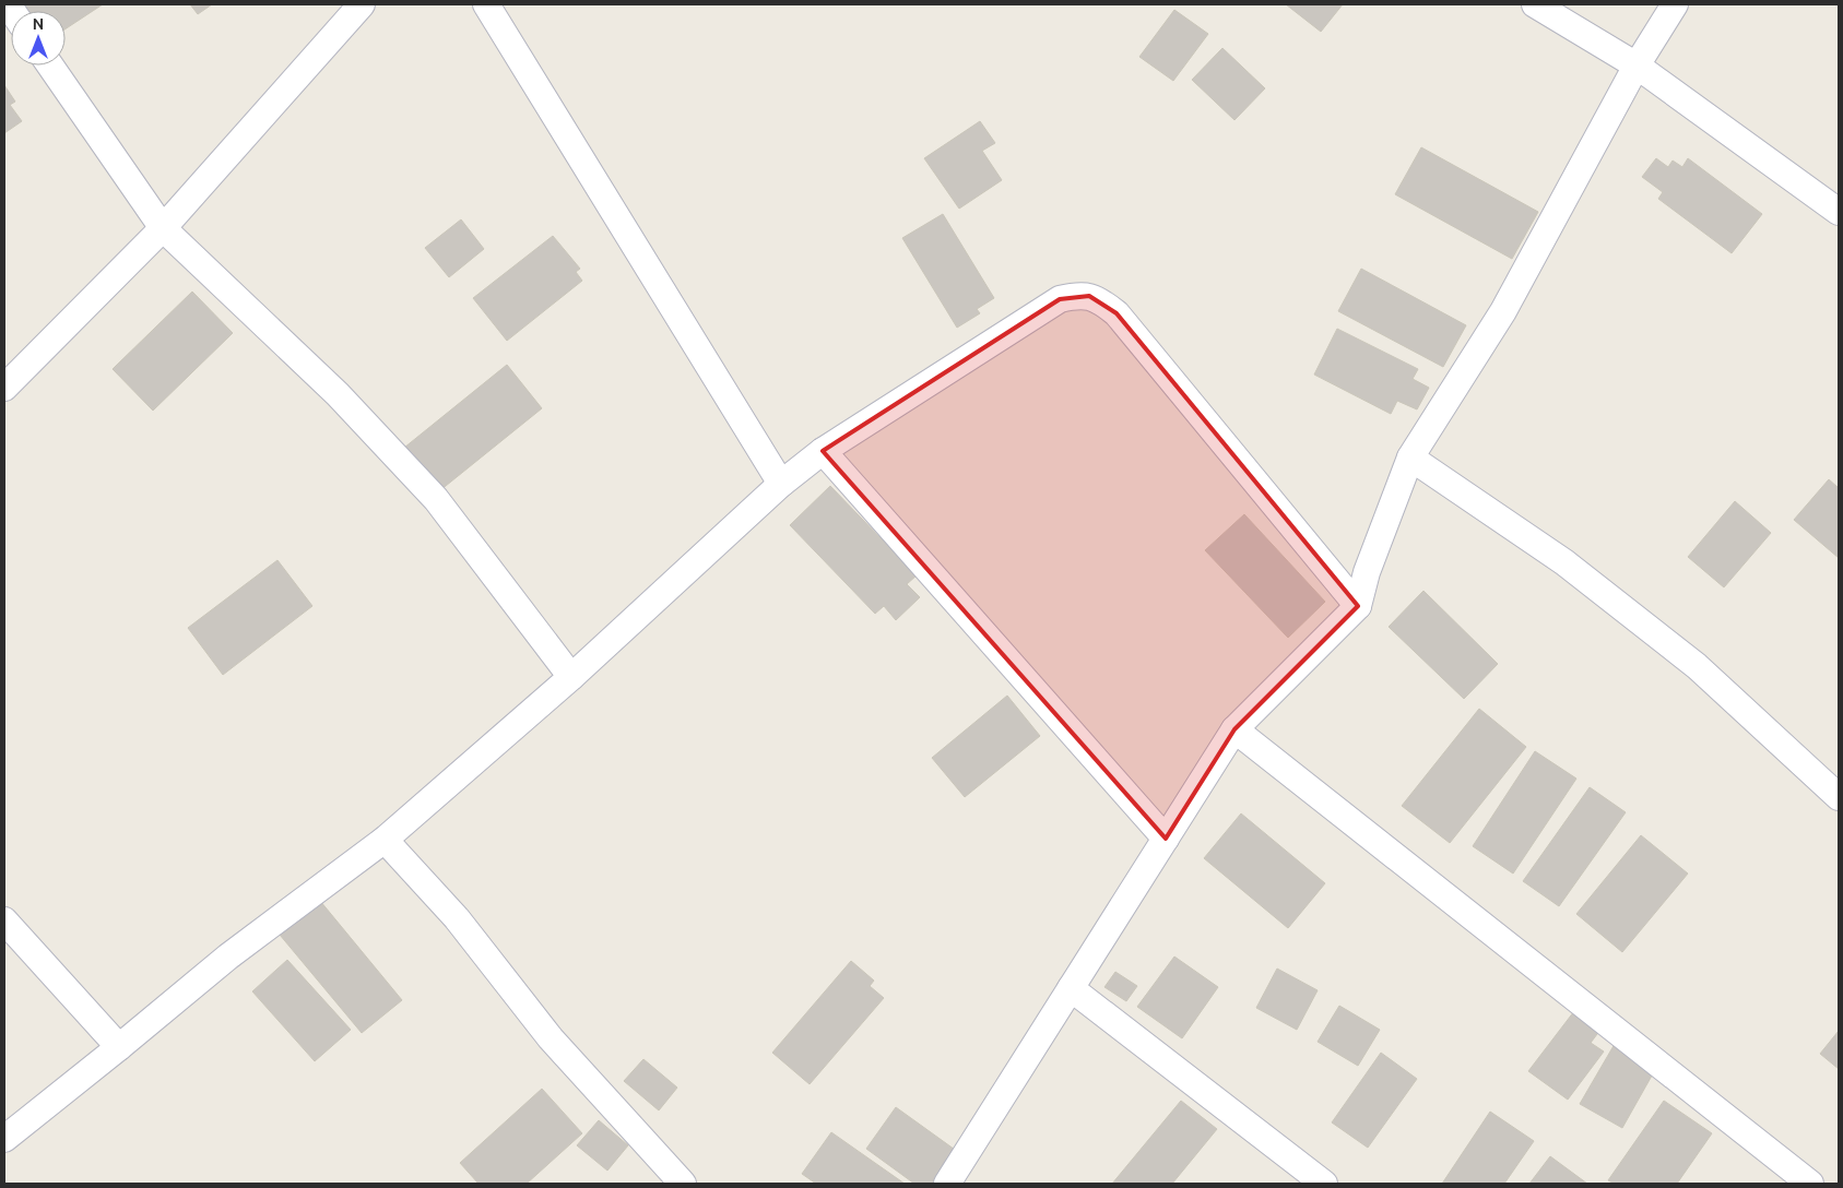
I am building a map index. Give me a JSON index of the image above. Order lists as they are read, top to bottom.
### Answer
{
  "north": "top"
}
